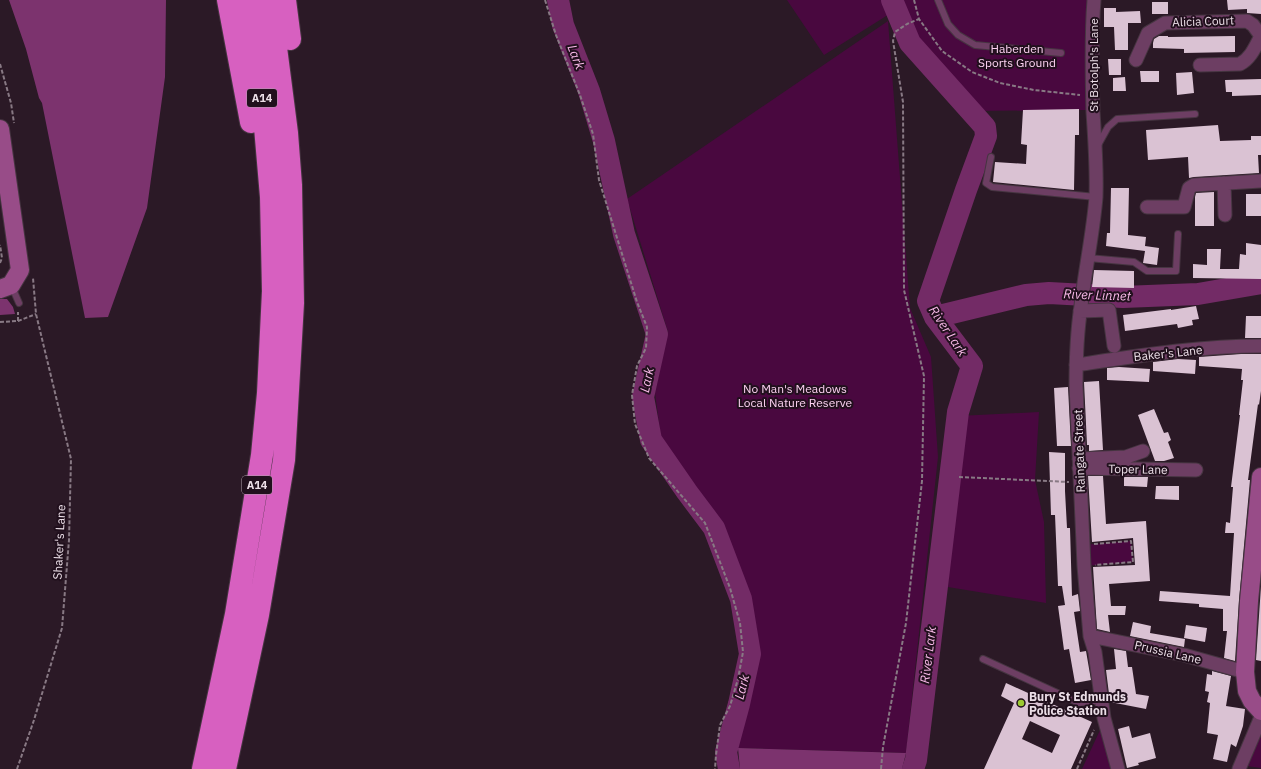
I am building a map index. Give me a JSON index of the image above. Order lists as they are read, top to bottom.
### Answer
{
  "streets": {
    "highway": ["A14"],
    "street": [
      "Alicia Court",
      "St Botolph's Lane",
      "Baker's Lane",
      "Raingate Street",
      "Toper Lane",
      "Prussia Lane"
    ],
    "path": ["Shaker's Lane"]
  },
  "crossings": [
    ["St Botolph's Lane", "Raingate Street"],
    ["Baker's Lane", "Raingate Street"],
    ["Raingate Street", "Toper Lane"],
    ["Raingate Street", "Prussia Lane"]
  ],
  "water": ["Lark", "River Linnet", "River Lark"],
  "parks": ["Haberden Sports Ground", "No Man's Meadows Local Nature Reserve"],
  "places": ["Bury St Edmunds Police Station"]
}
